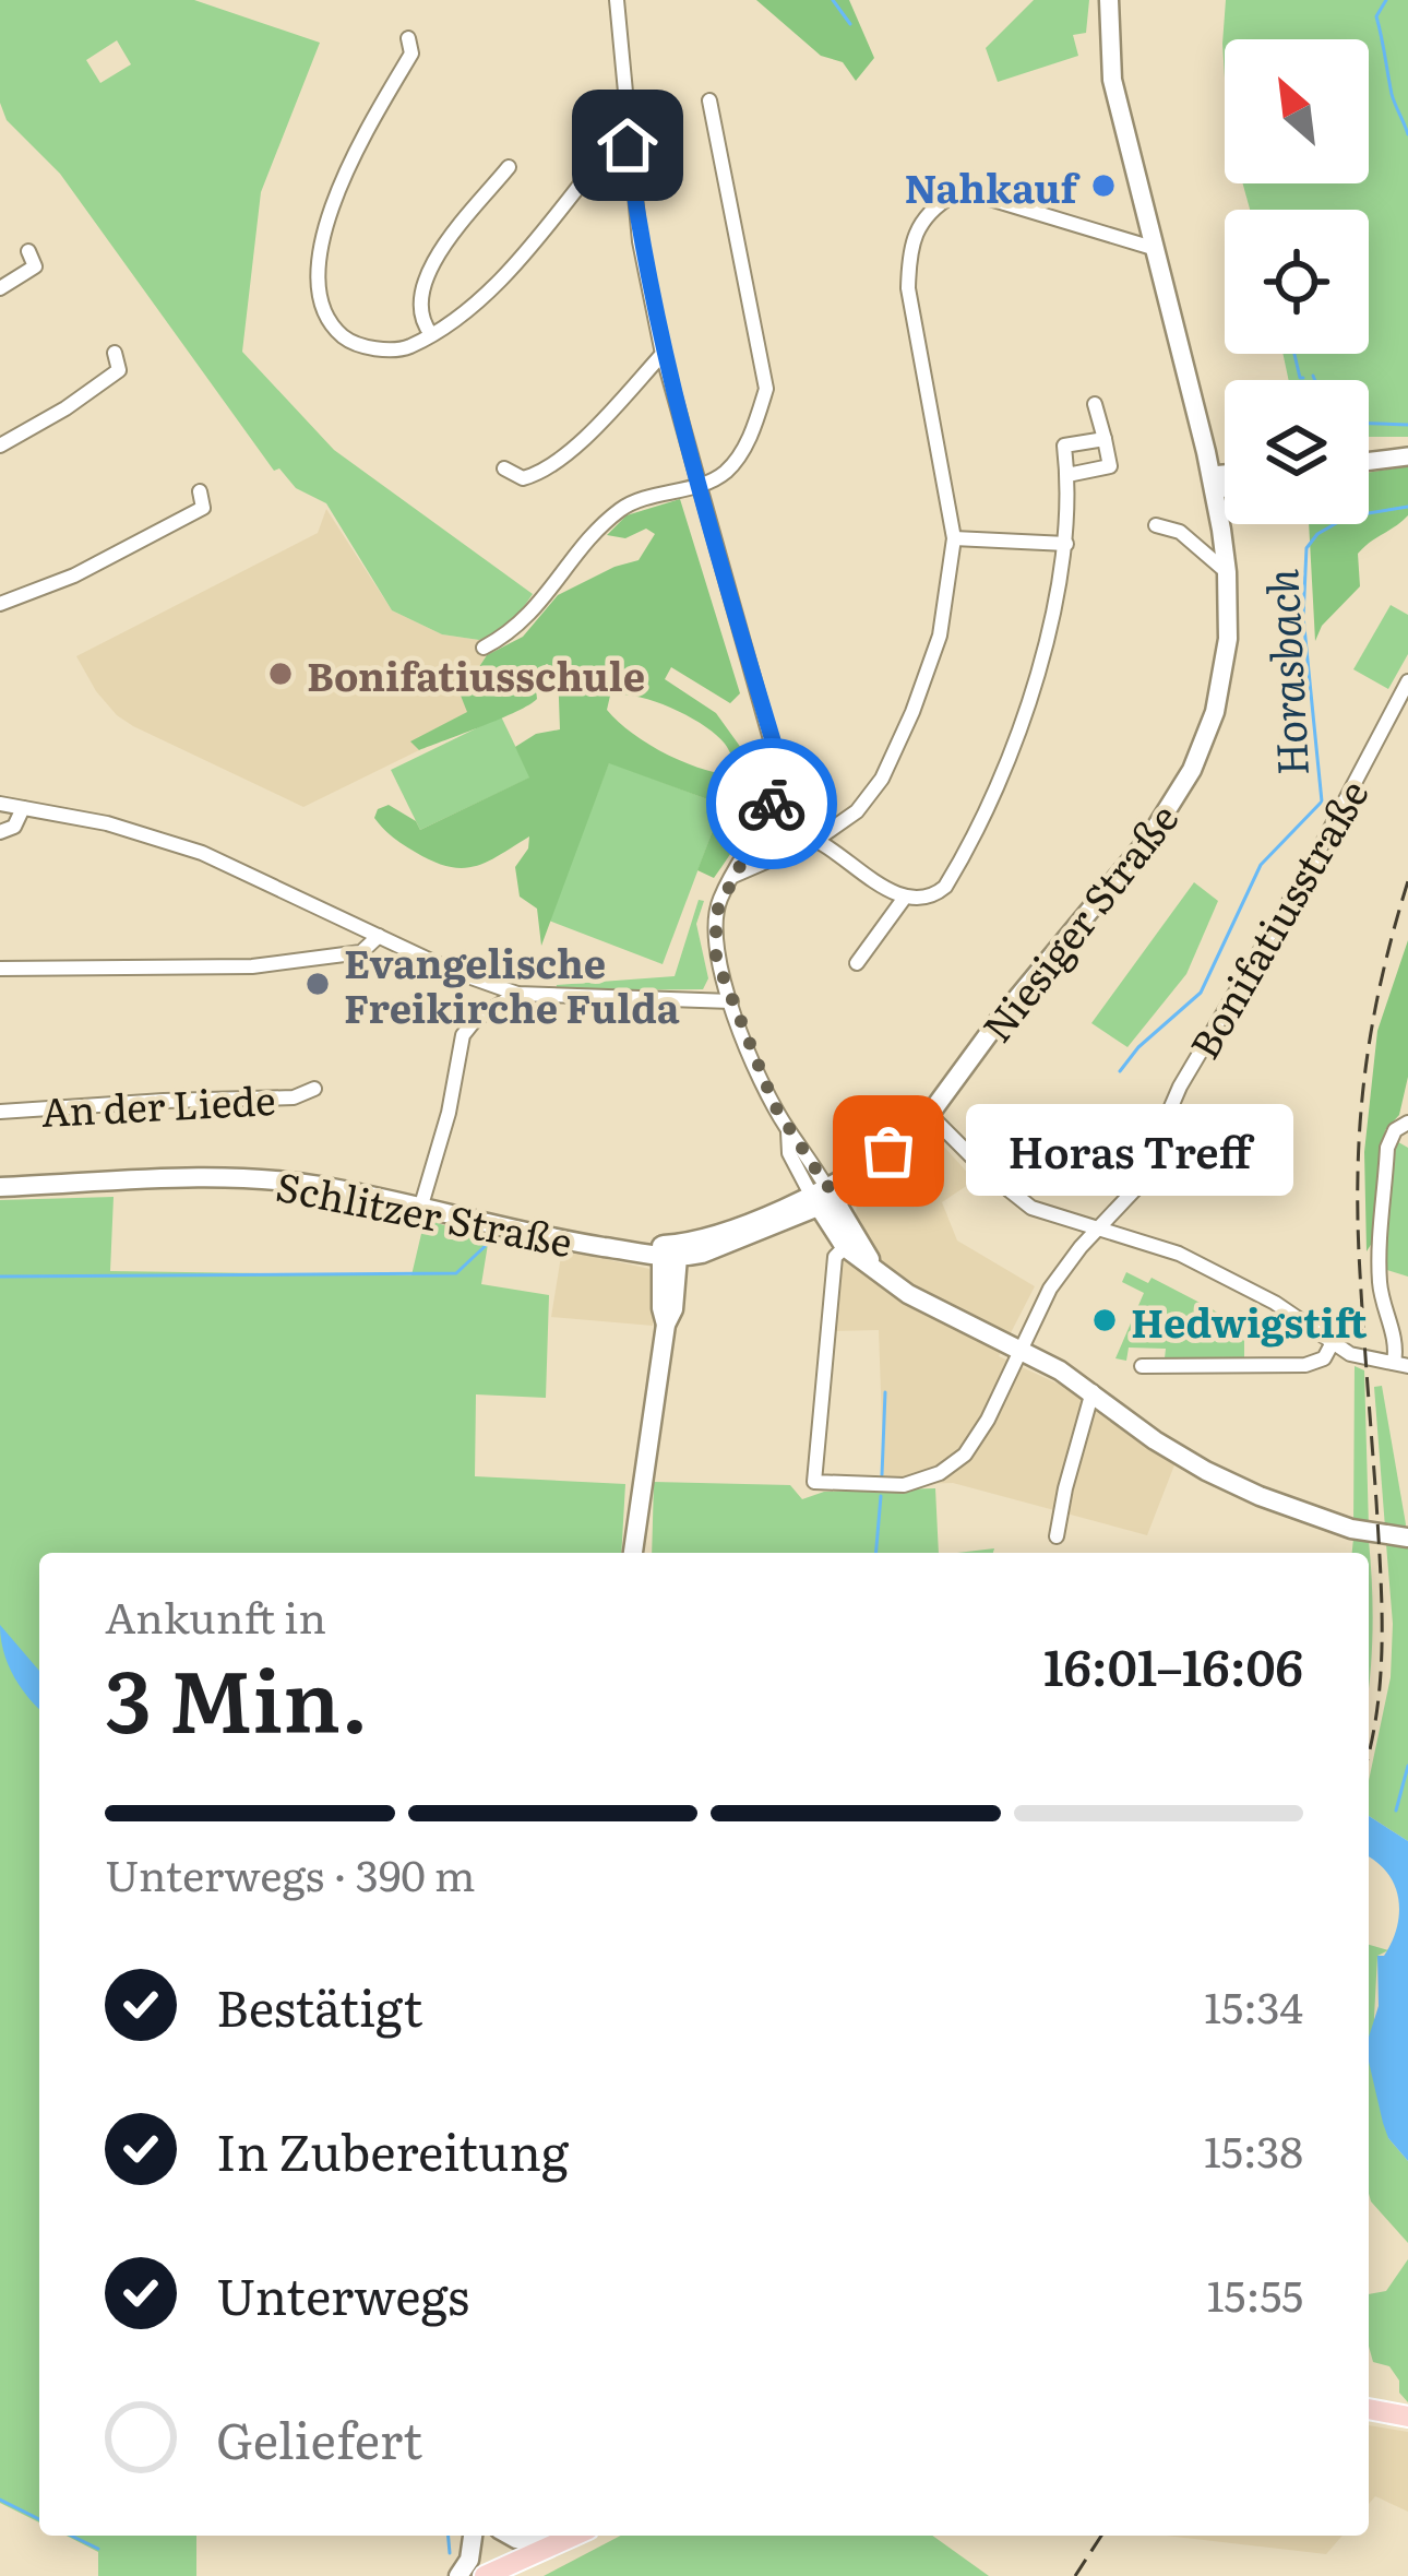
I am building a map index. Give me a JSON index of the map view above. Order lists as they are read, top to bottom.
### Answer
{
  "streets": {
    "main road": ["Niesiger Straße", "Schlitzer Straße"],
    "street": ["Bonifatiusstraße", "An der Liede"]
  },
  "crossings": [
    ["Niesiger Straße", "Schlitzer Straße"]
  ],
  "water": ["Horasbach"],
  "places": [
    "Nahkauf",
    "Bonifatiusschule",
    "Evangelische Freikirche Fulda",
    "Horas Treff",
    "Hedwigstift"
  ],
  "north": "top left",
  "page": {
    "bubble": "Horas Treff",
    "heading": ["3 Min.", "Ankunft in", "16:01–16:06"],
    "bar": "Unterwegs · 390 m",
    "list": [
      ["Bestätigt", "15:34"],
      ["In Zubereitung", "15:38"],
      ["Unterwegs", "15:55"],
      "Geliefert"
    ]
  }
}
